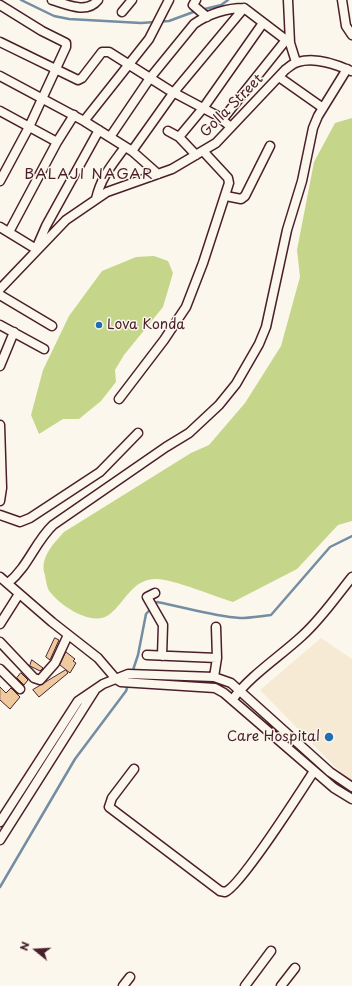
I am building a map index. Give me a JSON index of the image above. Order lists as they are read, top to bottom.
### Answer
{
  "streets": {
    "street": ["Golla Street"]
  },
  "districts": ["BALAJI NAGAR"],
  "places": ["Lova Konda", "Care Hospital"],
  "north": "left"
}
